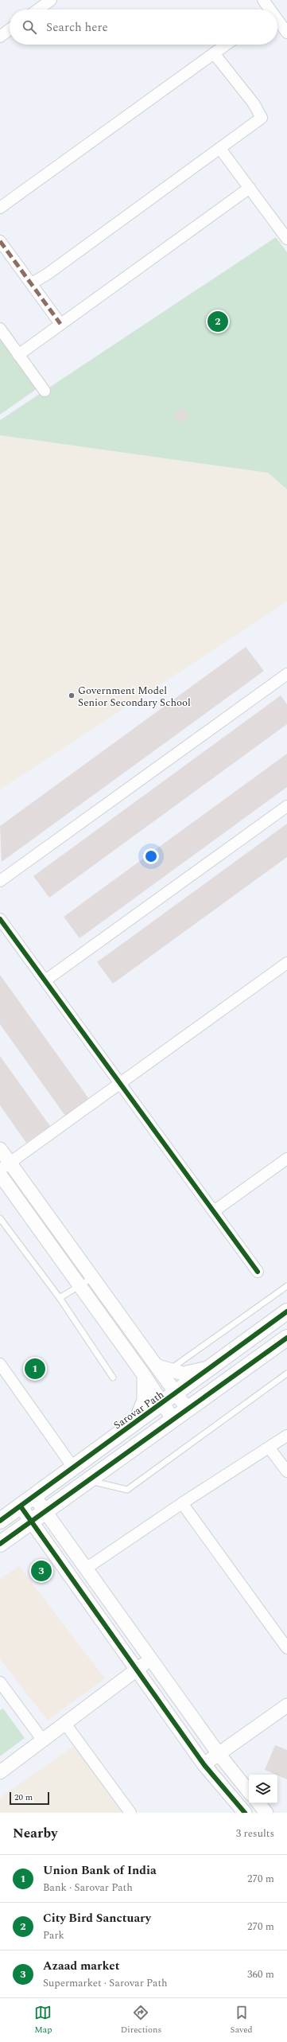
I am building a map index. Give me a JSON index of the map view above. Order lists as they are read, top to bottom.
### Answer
{
  "streets": {
    "main road": ["Sarovar Path"]
  },
  "places": ["Government Model Senior Secondary School"],
  "scale_bar": "20 m",
  "page": {
    "search": "Search here",
    "pins": ["2", "1", "3"],
    "scale": "20 m",
    "heading": ["Nearby", "3 results"],
    "list": [
      {
        "mark": "1",
        "name": "Union Bank of India",
        "note": "Bank · Sarovar Path",
        "value": "270 m"
      },
      {
        "mark": "2",
        "name": "City Bird Sanctuary",
        "note": "Park",
        "value": "270 m"
      },
      {
        "mark": "3",
        "name": "Azaad market",
        "note": "Supermarket · Sarovar Path",
        "value": "360 m"
      }
    ],
    "nav": ["Map", "Directions", "Saved"]
  }
}
